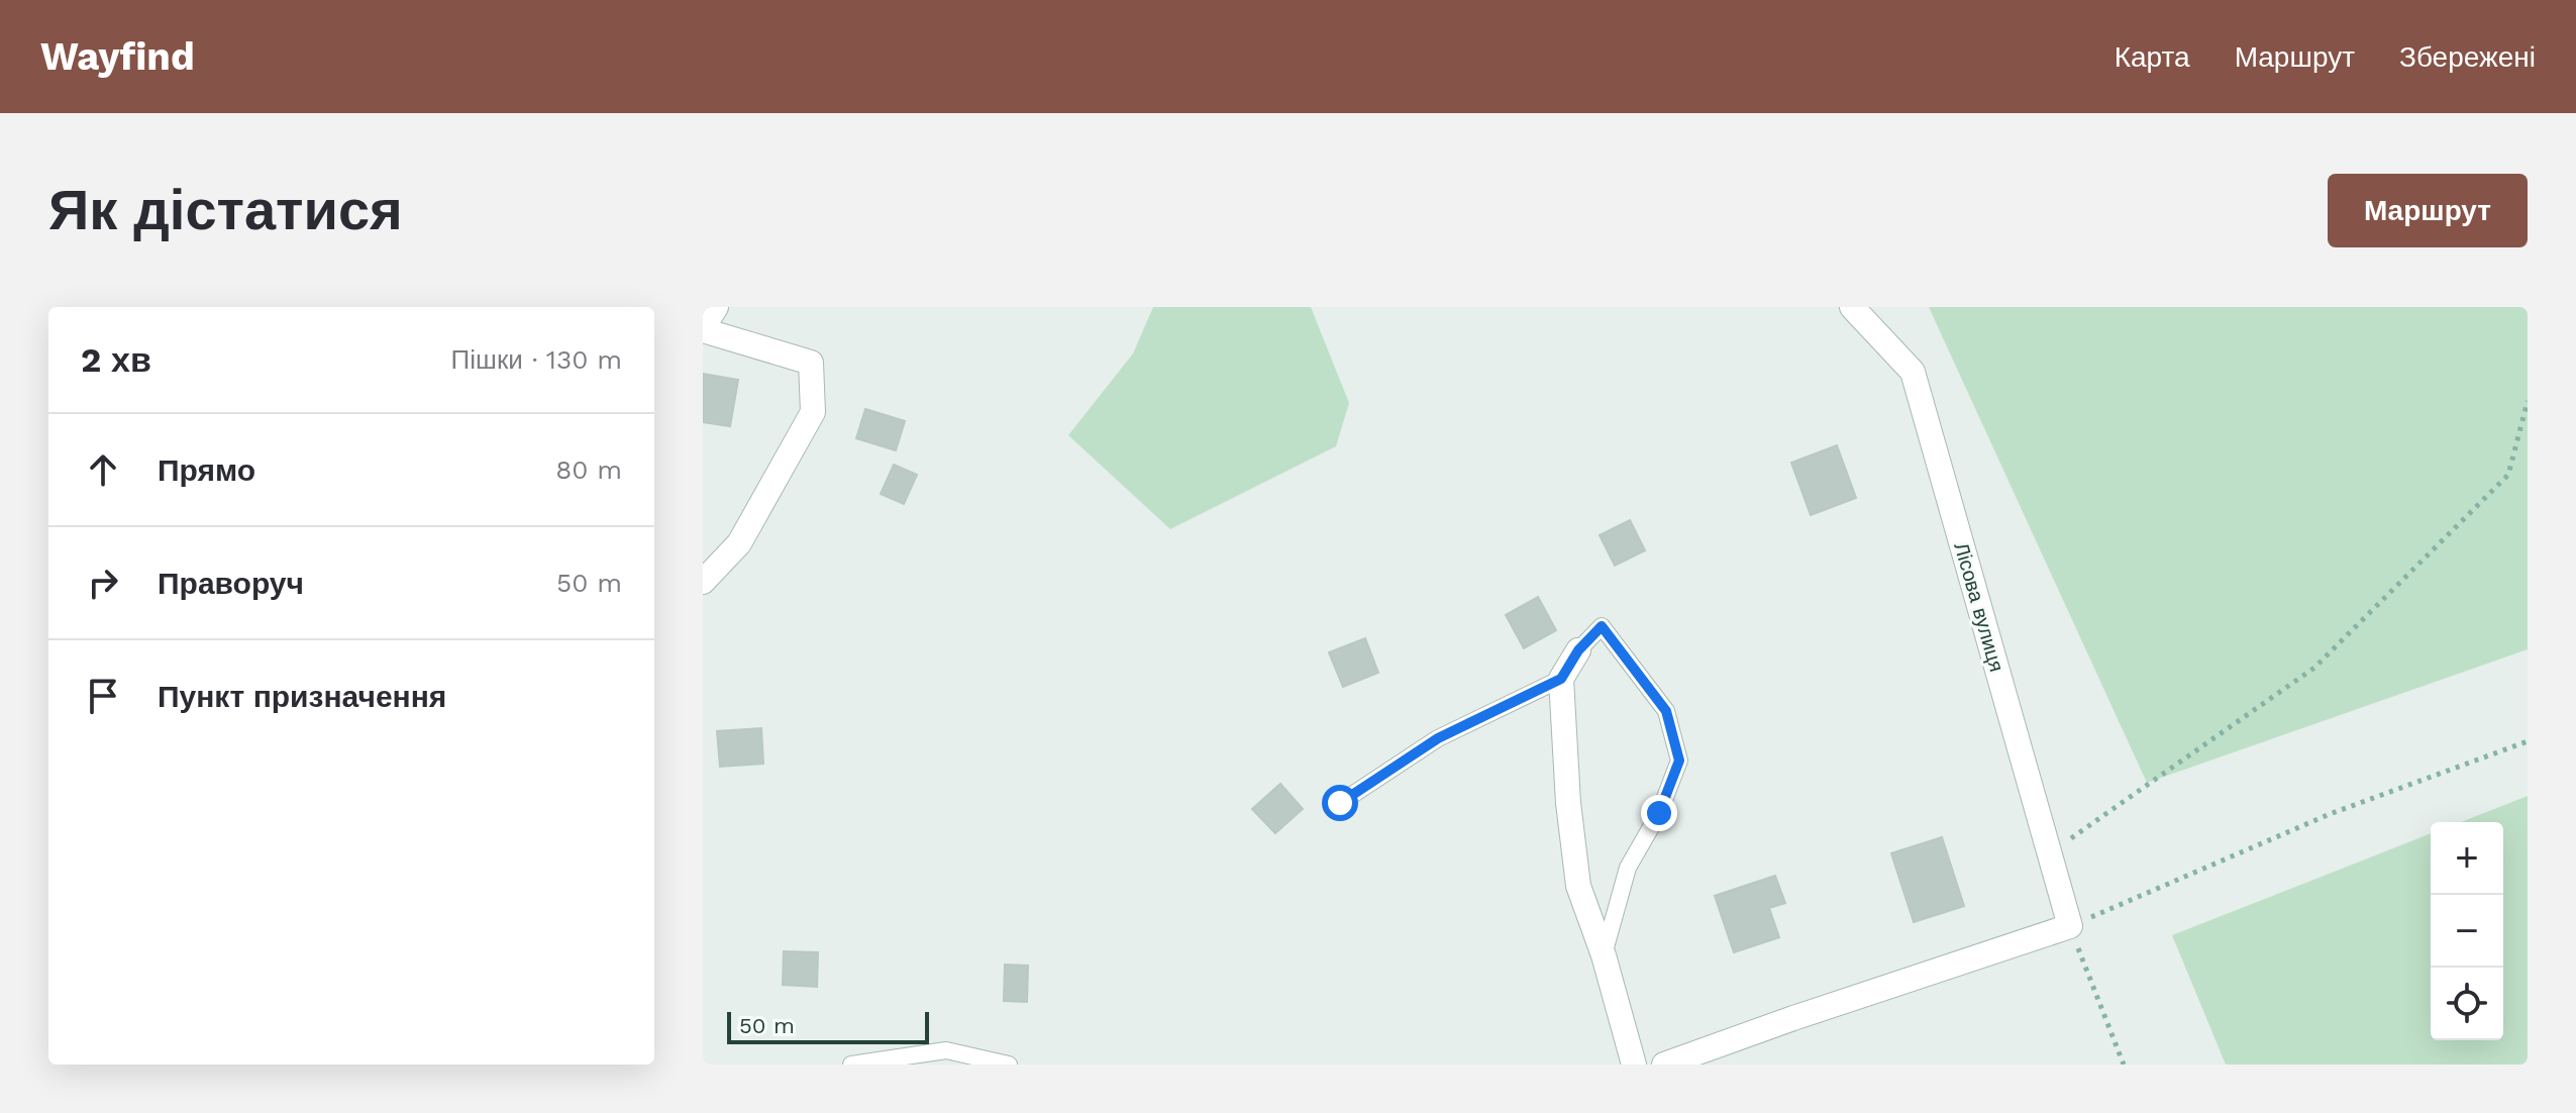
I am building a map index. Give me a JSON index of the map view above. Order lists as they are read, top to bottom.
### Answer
{
  "streets": {
    "street": ["Лісова вулиця"]
  },
  "scale_bar": "50 m",
  "page": {
    "header": "Wayfind",
    "nav": ["Карта", "Маршрут", "Збережені"],
    "buttons": "Маршрут",
    "title": "Як дістатися",
    "heading": ["2 хв", "Пішки · 130 m"],
    "list": [
      ["Прямо", "80 m"],
      ["Праворуч", "50 m"],
      "Пункт призначення"
    ],
    "map_buttons": ["+", "−"],
    "scale": "50 m"
  }
}
